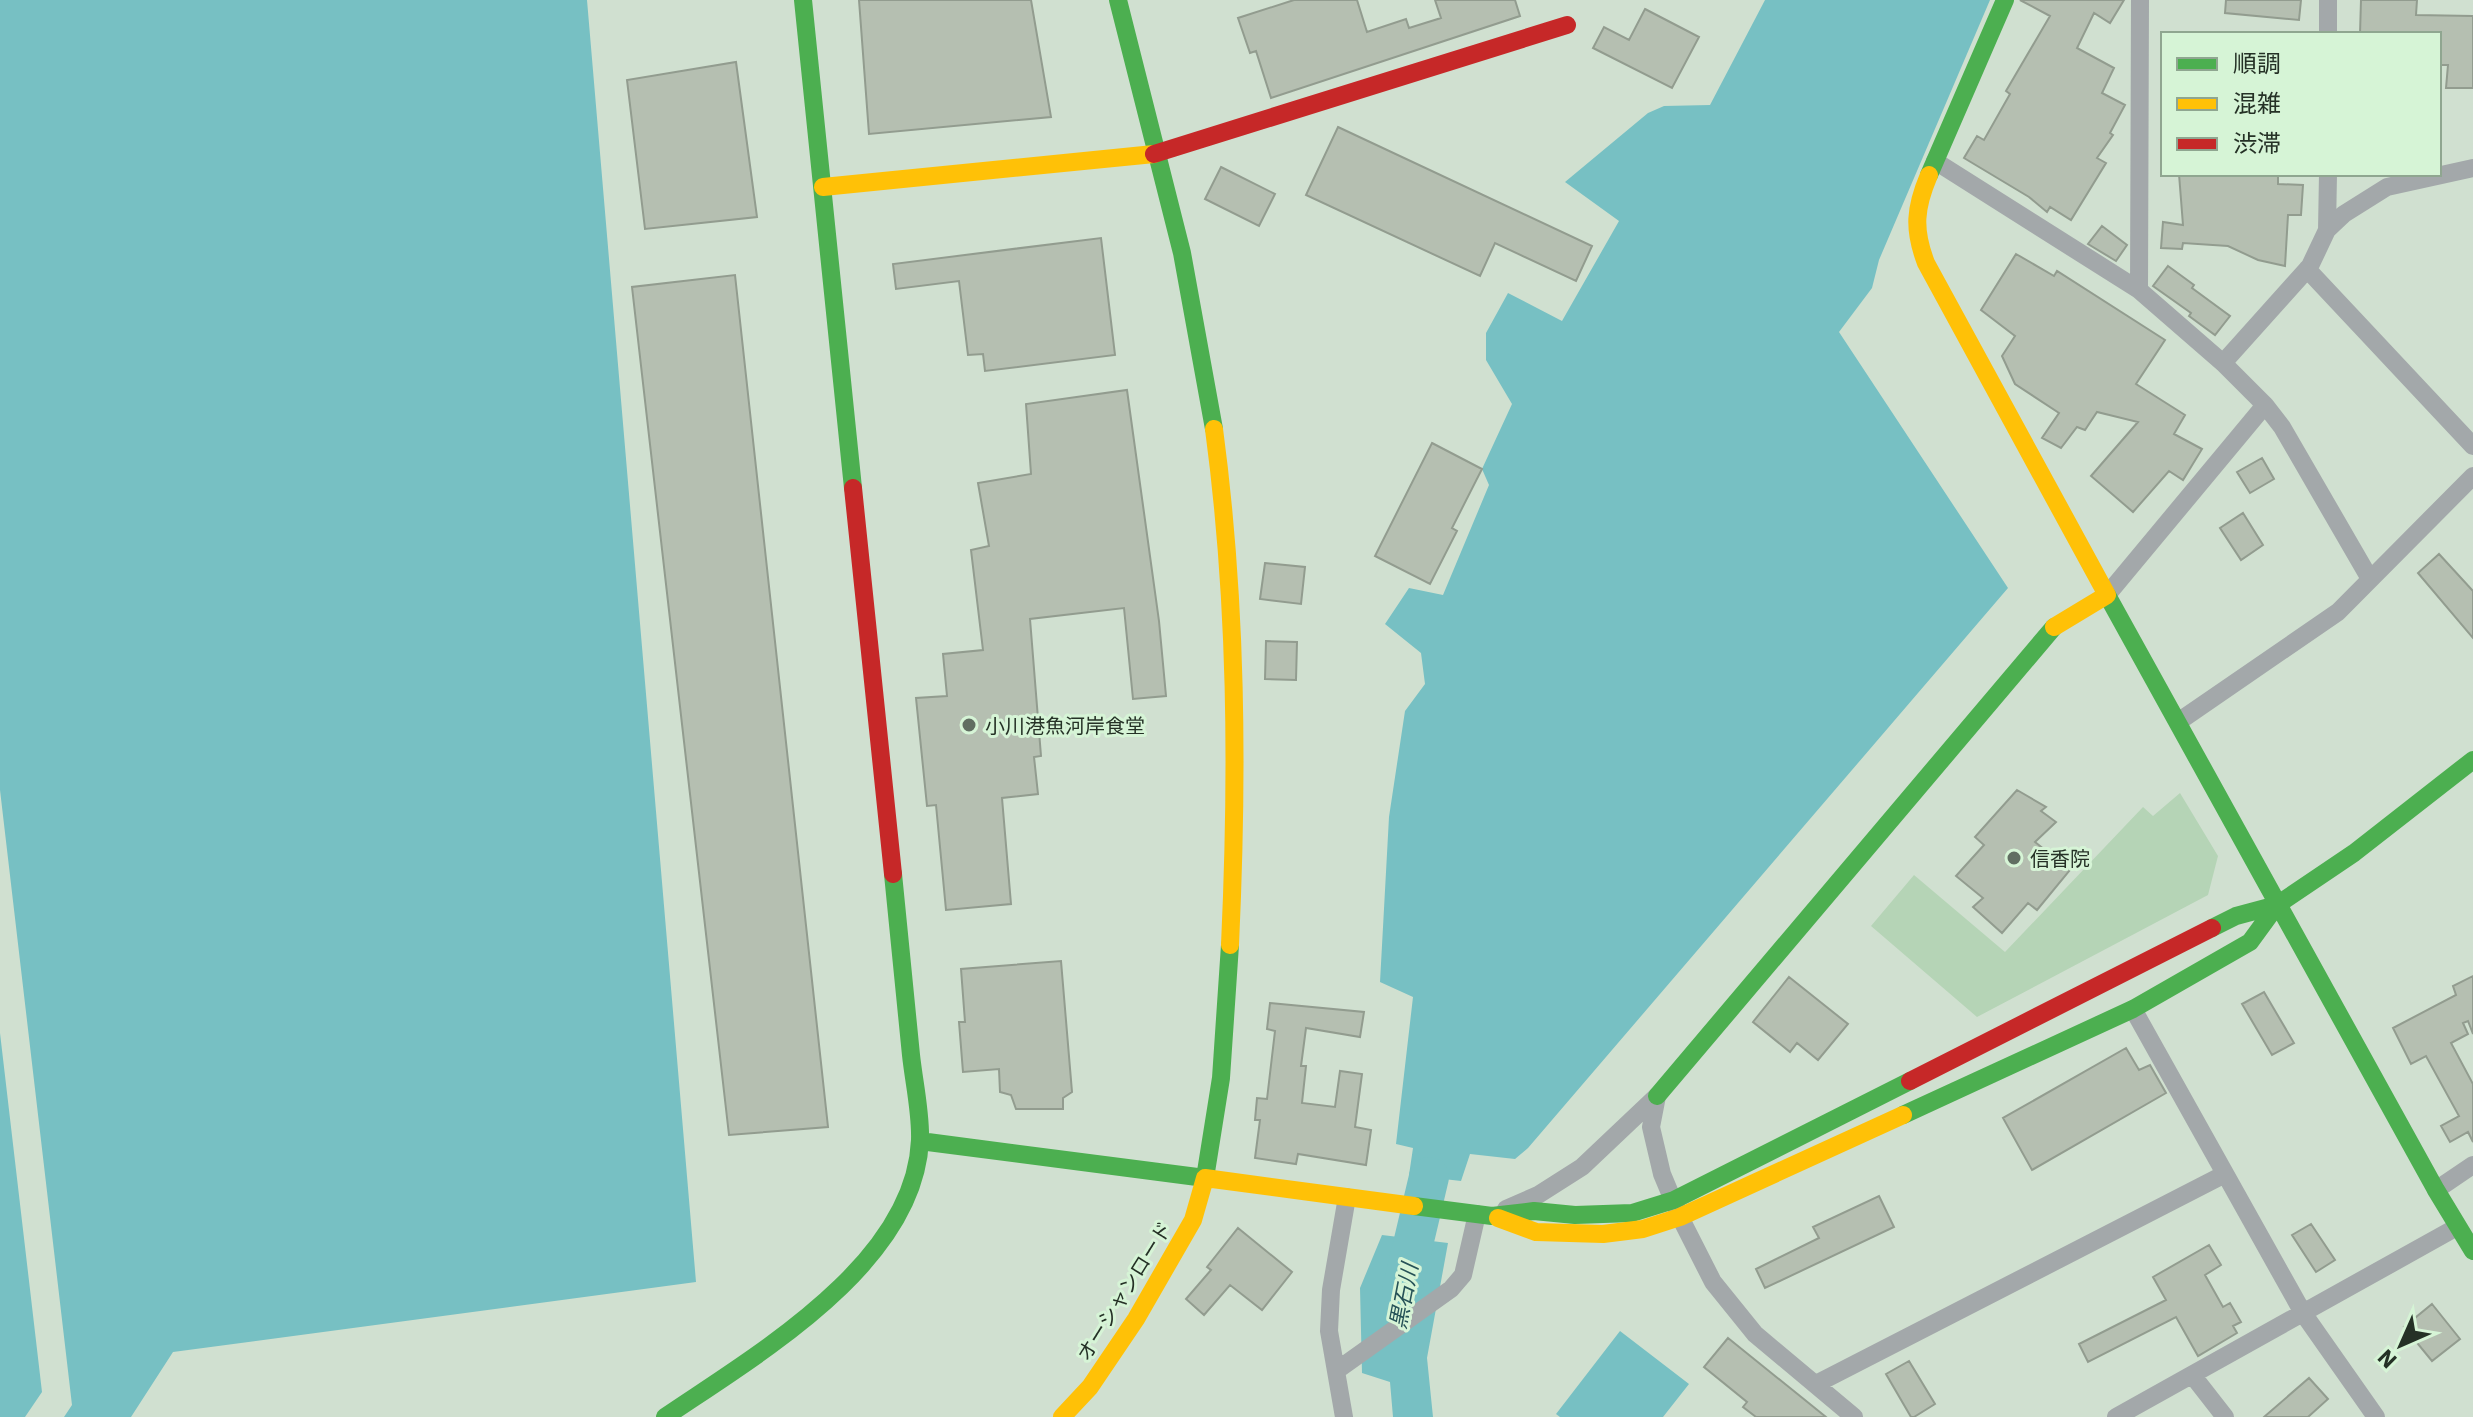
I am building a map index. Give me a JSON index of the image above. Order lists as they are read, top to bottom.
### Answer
{
  "streets": {
    "street": ["オーシャンロード"]
  },
  "water": ["黒石川"],
  "places": ["小川港魚河岸食堂", "信香院"],
  "legend": ["順調", "混雑", "渋滞"],
  "north": "bottom left"
}
